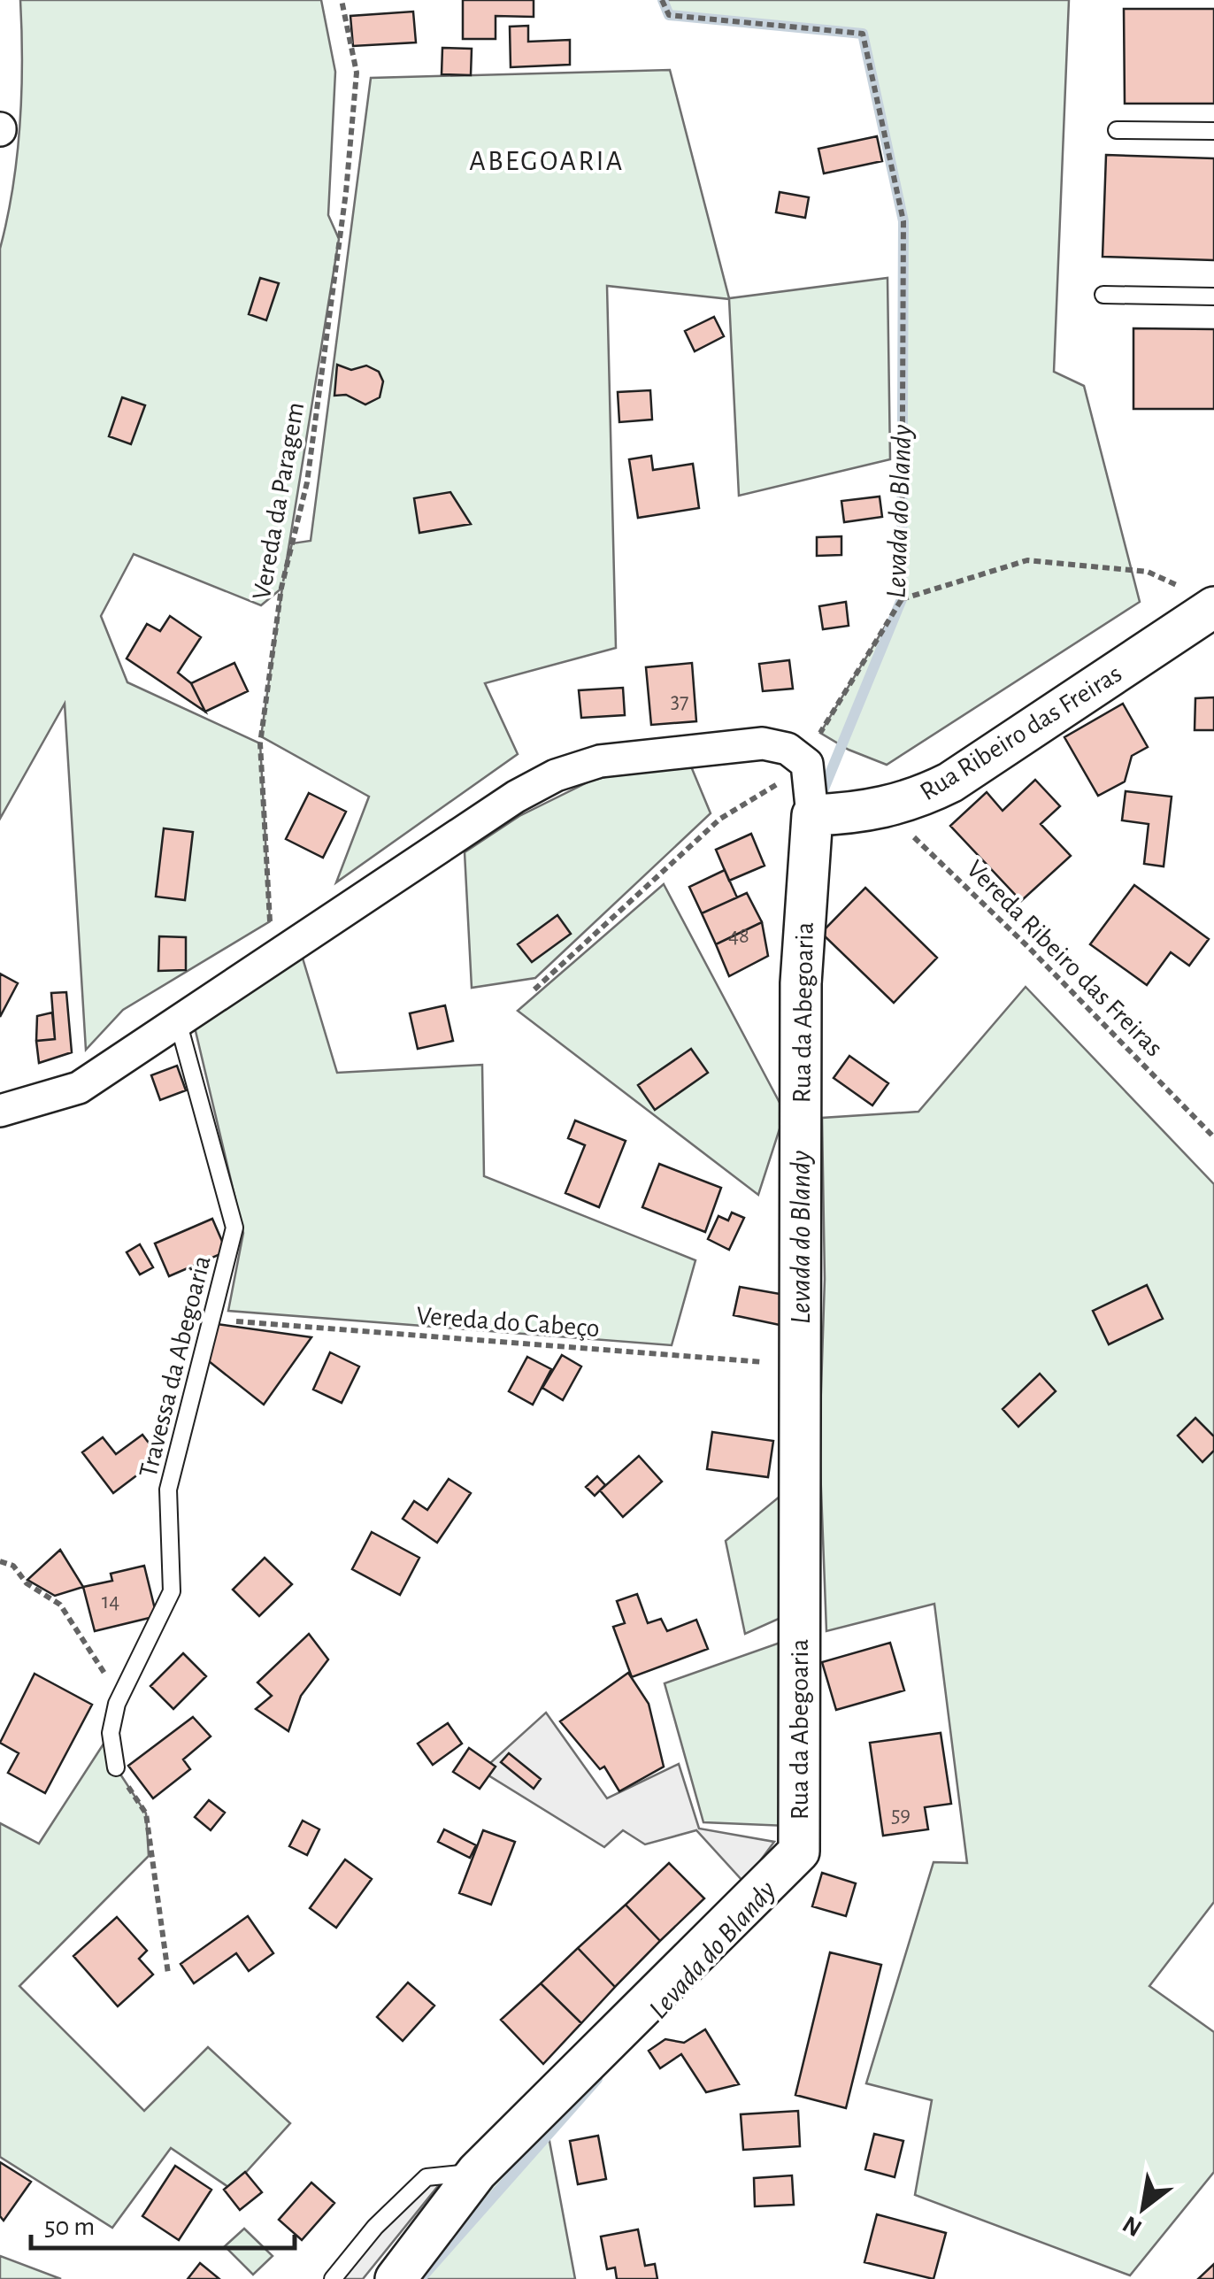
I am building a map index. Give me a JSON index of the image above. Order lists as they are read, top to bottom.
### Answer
{
  "streets": {
    "street": ["Rua Ribeiro das Freiras", "Rua da Abegoaria"],
    "lane": ["Travessa da Abegoaria"],
    "path": ["Vereda da Paragem", "Vereda Ribeiro das Freiras", "Vereda do Cabeço"]
  },
  "crossings": [
    ["Rua Ribeiro das Freiras", "Vereda Ribeiro das Freiras"],
    ["Rua Ribeiro das Freiras", "Rua da Abegoaria"],
    ["Rua da Abegoaria", "Vereda do Cabeço"],
    ["Vereda do Cabeço", "Travessa da Abegoaria"]
  ],
  "districts": ["ABEGOARIA"],
  "water": ["Levada do Blandy"],
  "house_numbers": [
    "37",
    "48",
    "14",
    "59"
  ],
  "scale_bar": "50 m",
  "north": "bottom left"
}
